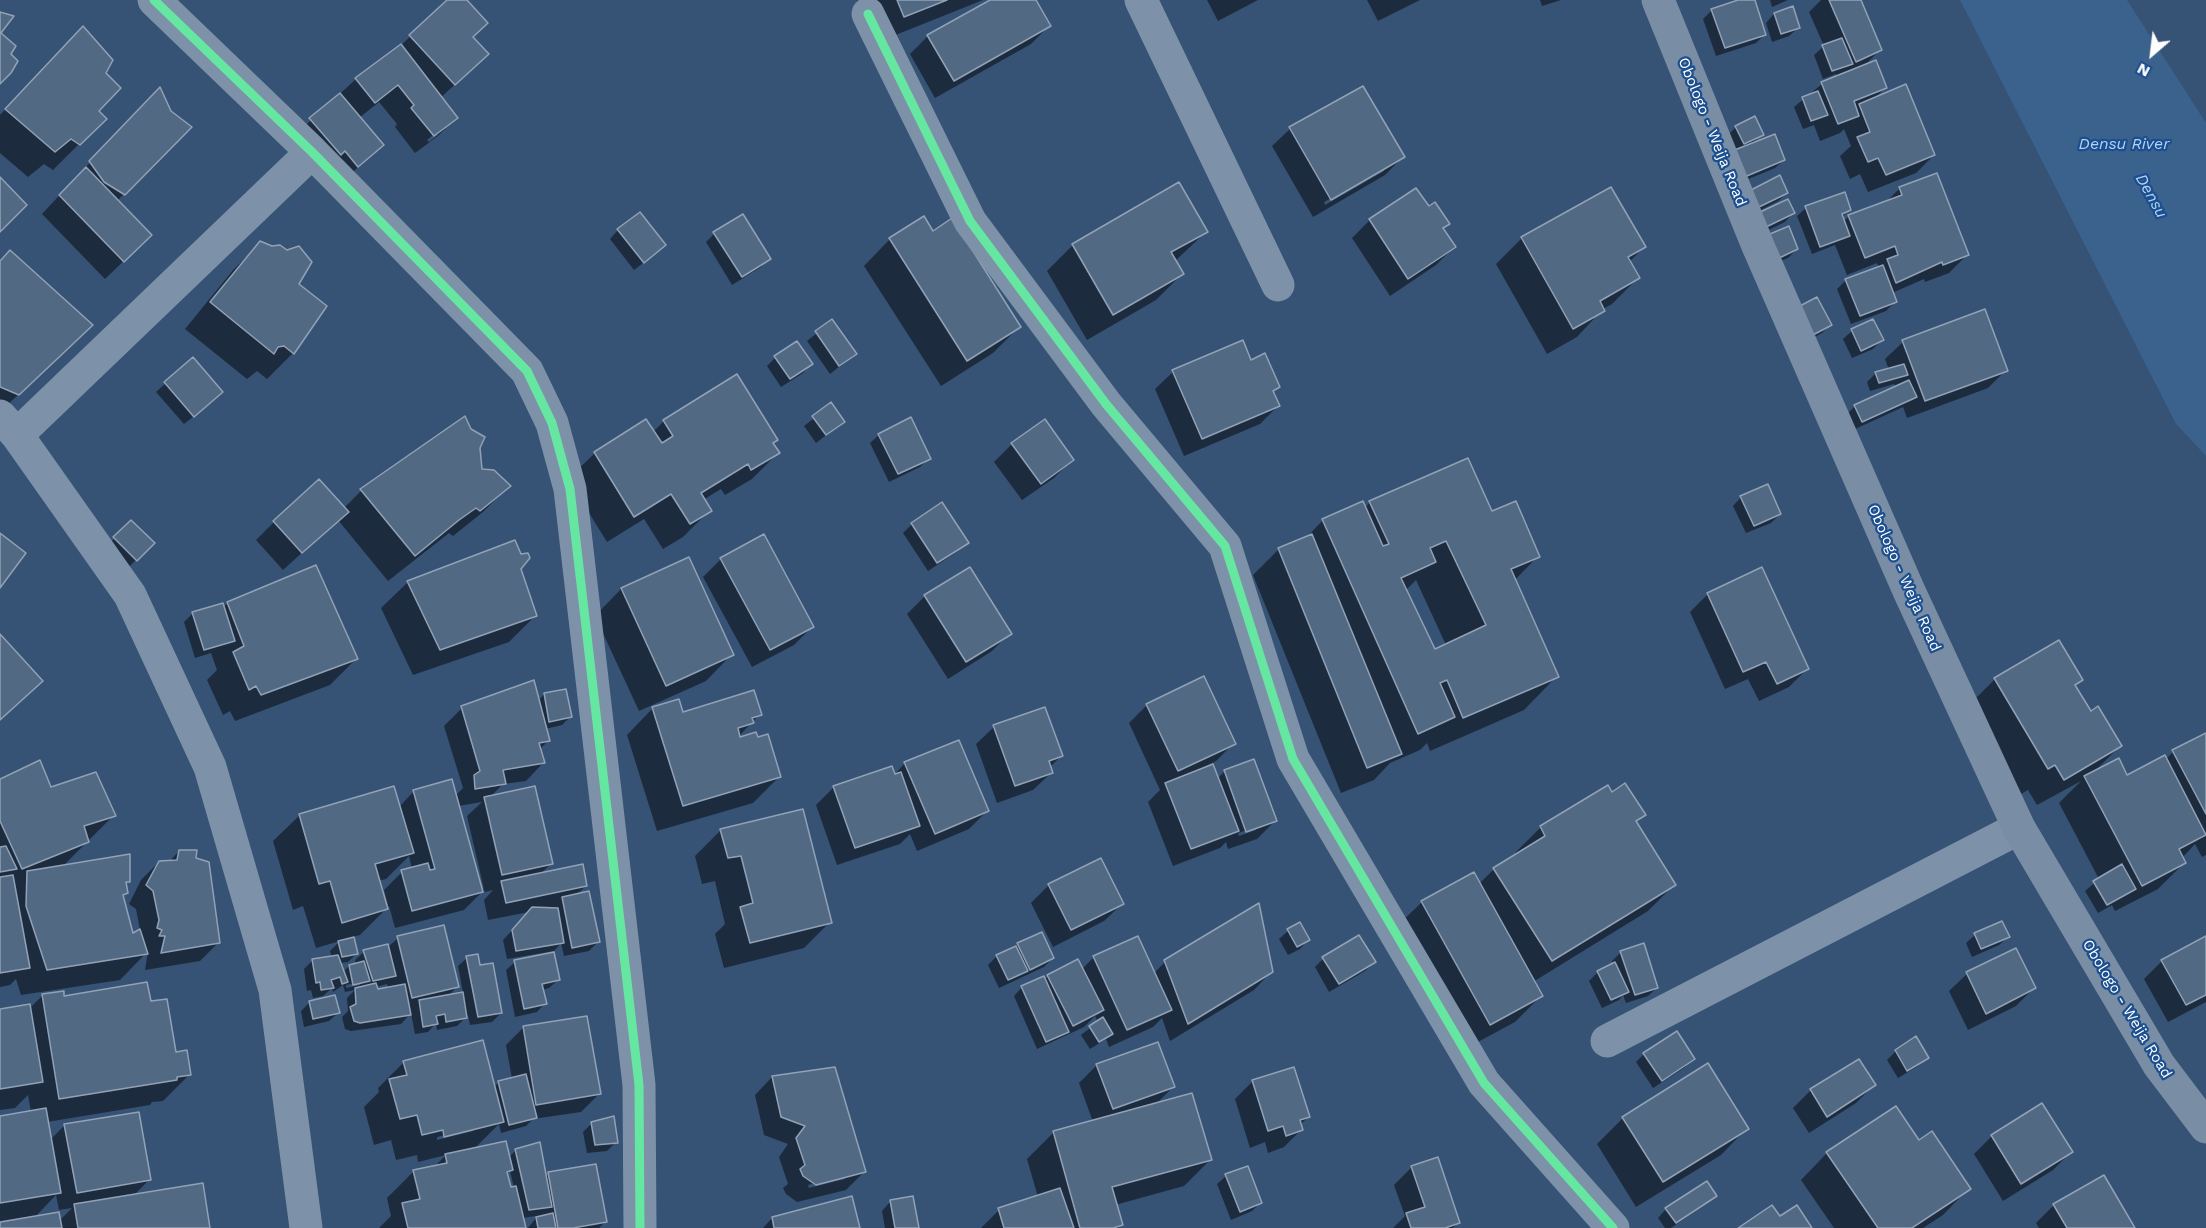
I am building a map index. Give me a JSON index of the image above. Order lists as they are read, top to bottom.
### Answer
{
  "streets": {
    "street": ["Obologo - Weija Road"]
  },
  "water": ["Densu River", "Densu"],
  "north": "bottom left"
}
